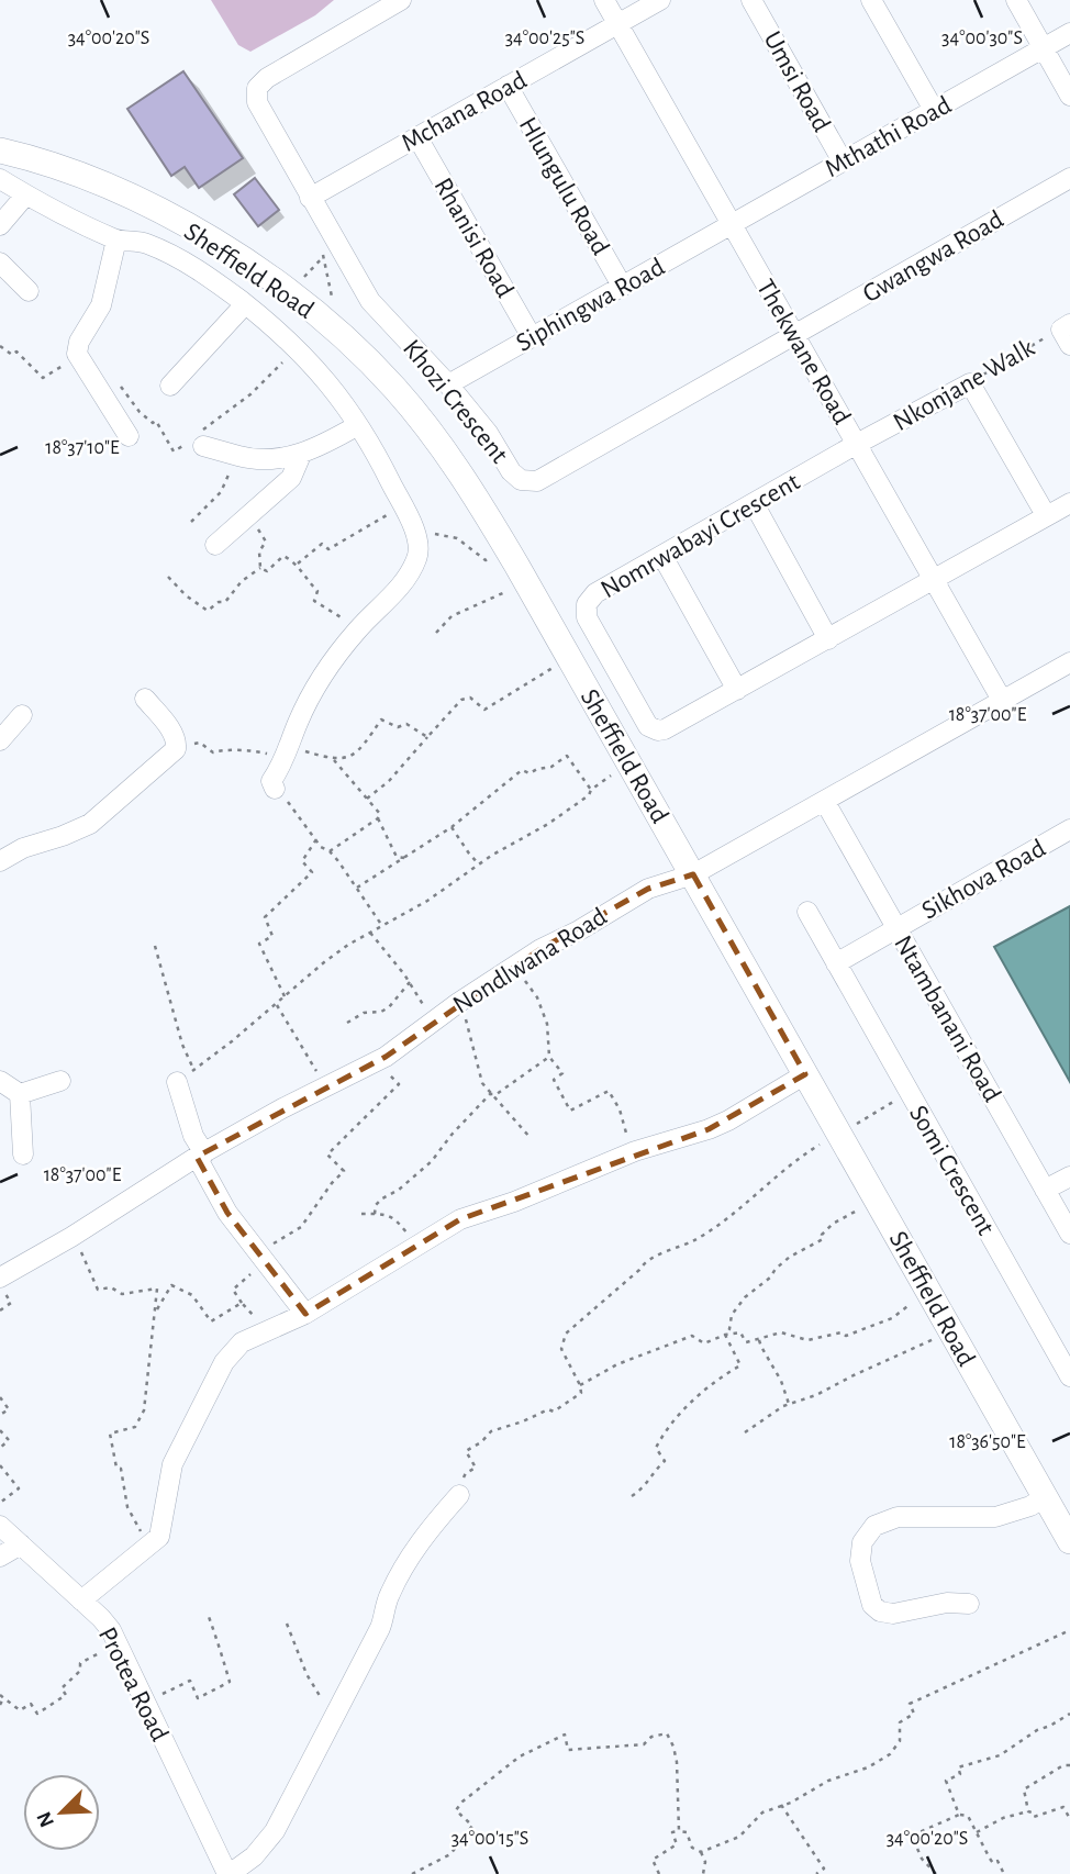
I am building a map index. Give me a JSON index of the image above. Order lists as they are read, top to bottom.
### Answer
{
  "streets": {
    "street": [
      "Umsi Road",
      "Mchana Road",
      "Mthathi Road",
      "Hlungulu Road",
      "Rhanisi Road",
      "Gwangwa Road",
      "Sheffield Road",
      "Siphingwa Road",
      "Thekwane Road",
      "Nkonjane Walk",
      "Khozi Crescent",
      "Nomrwabayi Crescent",
      "Sikhova Road",
      "Nondlwana Road",
      "Ntambanani Road",
      "Somi Crescent",
      "Protea Road"
    ]
  },
  "crossings": [
    ["Umsi Road", "Mthathi Road"],
    ["Mchana Road", "Hlungulu Road"],
    ["Mchana Road", "Rhanisi Road"],
    ["Mchana Road", "Thekwane Road"],
    ["Mchana Road", "Khozi Crescent"],
    ["Mthathi Road", "Siphingwa Road"],
    ["Mthathi Road", "Thekwane Road"],
    ["Hlungulu Road", "Siphingwa Road"],
    ["Rhanisi Road", "Siphingwa Road"],
    ["Gwangwa Road", "Thekwane Road"],
    ["Gwangwa Road", "Khozi Crescent"],
    ["Sheffield Road", "Nondlwana Road"],
    ["Siphingwa Road", "Thekwane Road"],
    ["Siphingwa Road", "Khozi Crescent"],
    ["Thekwane Road", "Nkonjane Walk"],
    ["Thekwane Road", "Khozi Crescent"],
    ["Thekwane Road", "Nomrwabayi Crescent"],
    ["Thekwane Road", "Nondlwana Road"],
    ["Nkonjane Walk", "Nomrwabayi Crescent"],
    ["Sikhova Road", "Ntambanani Road"],
    ["Nondlwana Road", "Ntambanani Road"]
  ],
  "north": "bottom left",
  "coordinates": [
    "34°00'20\"S",
    "34°00'25\"S",
    "34°00'30\"S",
    "18°37'10\"E",
    "18°37'00\"E",
    "18°36'50\"E",
    "34°00'15\"S"
  ]
}
